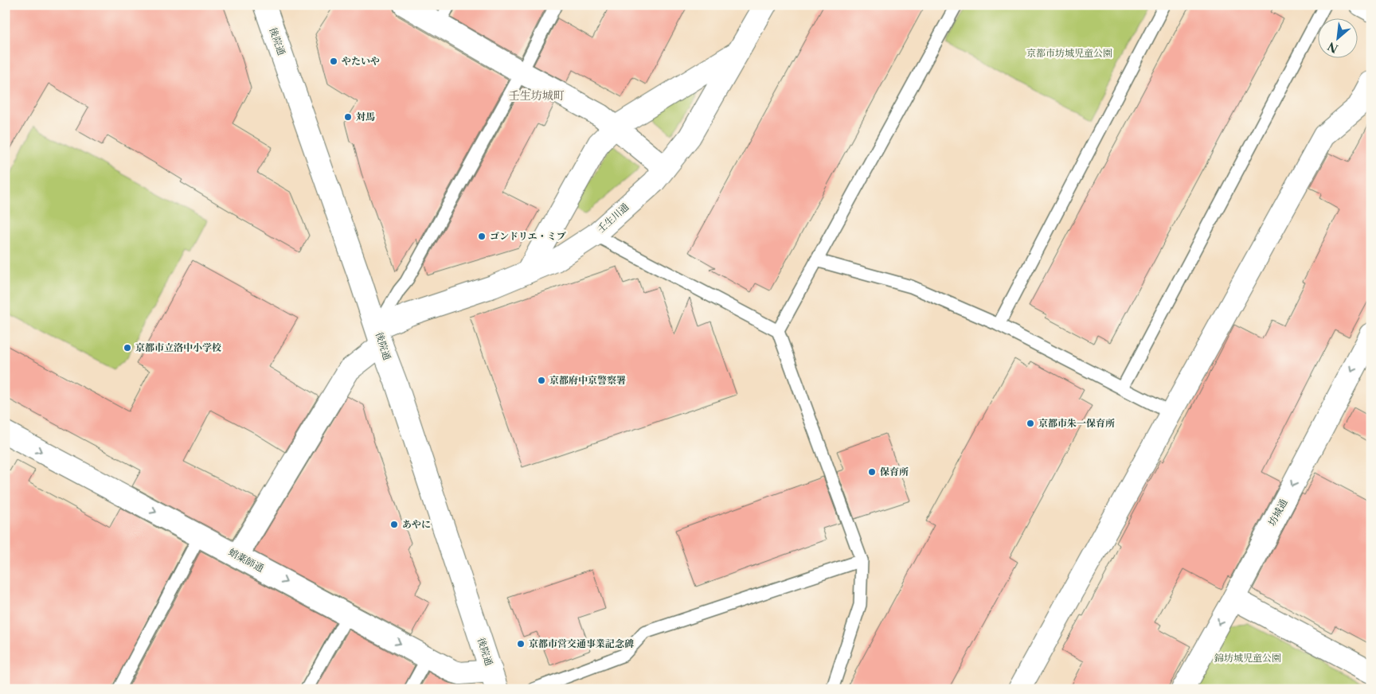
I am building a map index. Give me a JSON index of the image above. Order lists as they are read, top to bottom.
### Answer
{
  "streets": {
    "street": [
      "後院通",
      "壬生川通",
      "坊城通",
      "蛸薬師通"
    ]
  },
  "crossings": [
    ["後院通", "壬生川通"],
    ["後院通", "蛸薬師通"],
    ["壬生川通", "蛸薬師通"]
  ],
  "one_way": ["蛸薬師通"],
  "districts": ["壬生坊城町"],
  "parks": ["京都市坊城児童公園", "錦坊城児童公園"],
  "places": [
    "やたいや",
    "対馬",
    "ゴンドリエ・ミブ",
    "京都市立洛中小学校",
    "京都府中京警察署",
    "京都市朱一保育所",
    "保育所",
    "あやに",
    "京都市営交通事業記念碑"
  ],
  "north": "bottom left"
}
